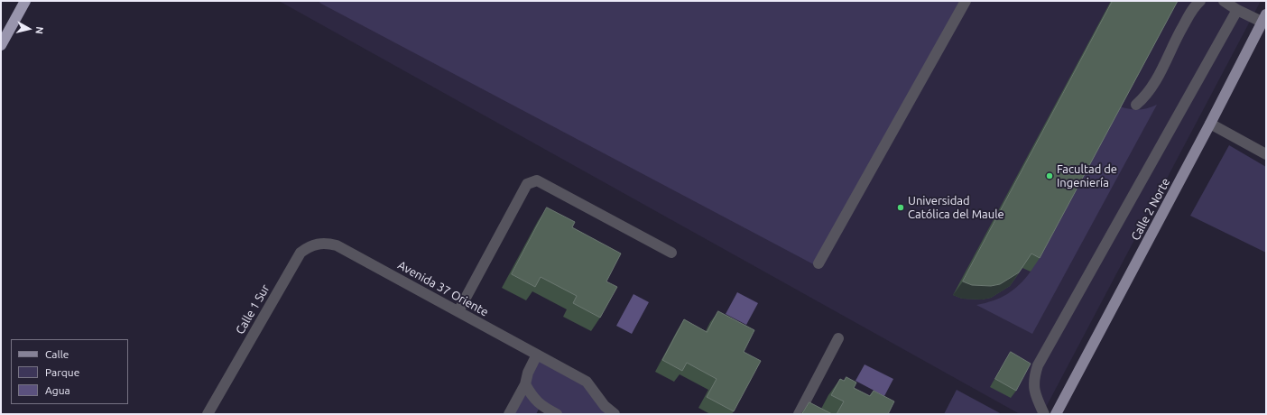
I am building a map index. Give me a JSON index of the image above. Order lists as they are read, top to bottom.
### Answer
{
  "streets": {
    "main road": ["Calle 2 Norte"],
    "street": ["Avenida 37 Oriente", "Calle 1 Sur"]
  },
  "crossings": [
    ["Avenida 37 Oriente", "Calle 1 Sur"]
  ],
  "places": ["Facultad de Ingeniería", "Universidad Católica del Maule"],
  "legend": ["Calle", "Parque", "Agua"],
  "north": "right"
}
